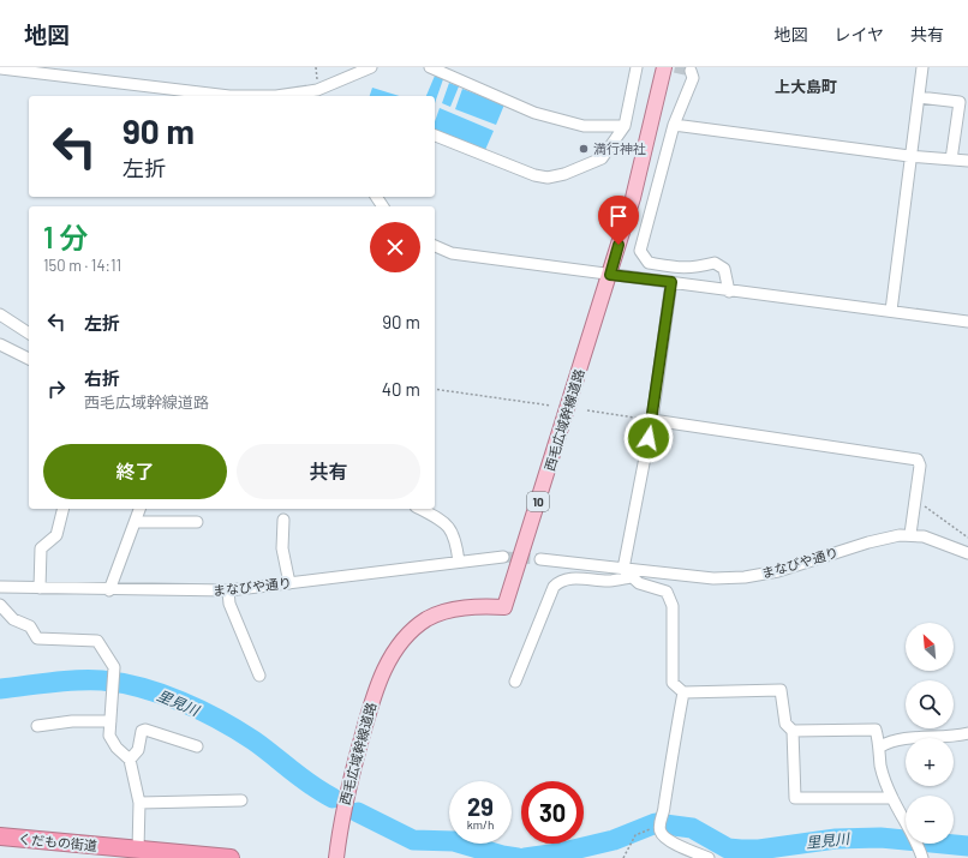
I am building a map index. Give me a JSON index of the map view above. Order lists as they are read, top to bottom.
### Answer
{
  "streets": {
    "highway": ["くだもの街道"],
    "main road": ["西毛広域幹線道路", "10"],
    "street": ["まなびや通り"]
  },
  "districts": ["上大島町"],
  "water": ["里見川"],
  "places": ["満行神社"],
  "north": "top left",
  "page": {
    "header": "地図",
    "nav": ["地図", "レイヤ", "共有"],
    "turn": ["90 m", "左折"],
    "heading": ["1 分", "150 m · 14:11"],
    "list": [
      {
        "name": "左折",
        "value": "90 m"
      },
      {
        "name": "右折",
        "note": "西毛広域幹線道路",
        "value": "40 m"
      }
    ],
    "buttons": ["終了", "共有"],
    "map_buttons": ["+", "−"],
    "speed": "29 km/h",
    "limit": "30"
  }
}
